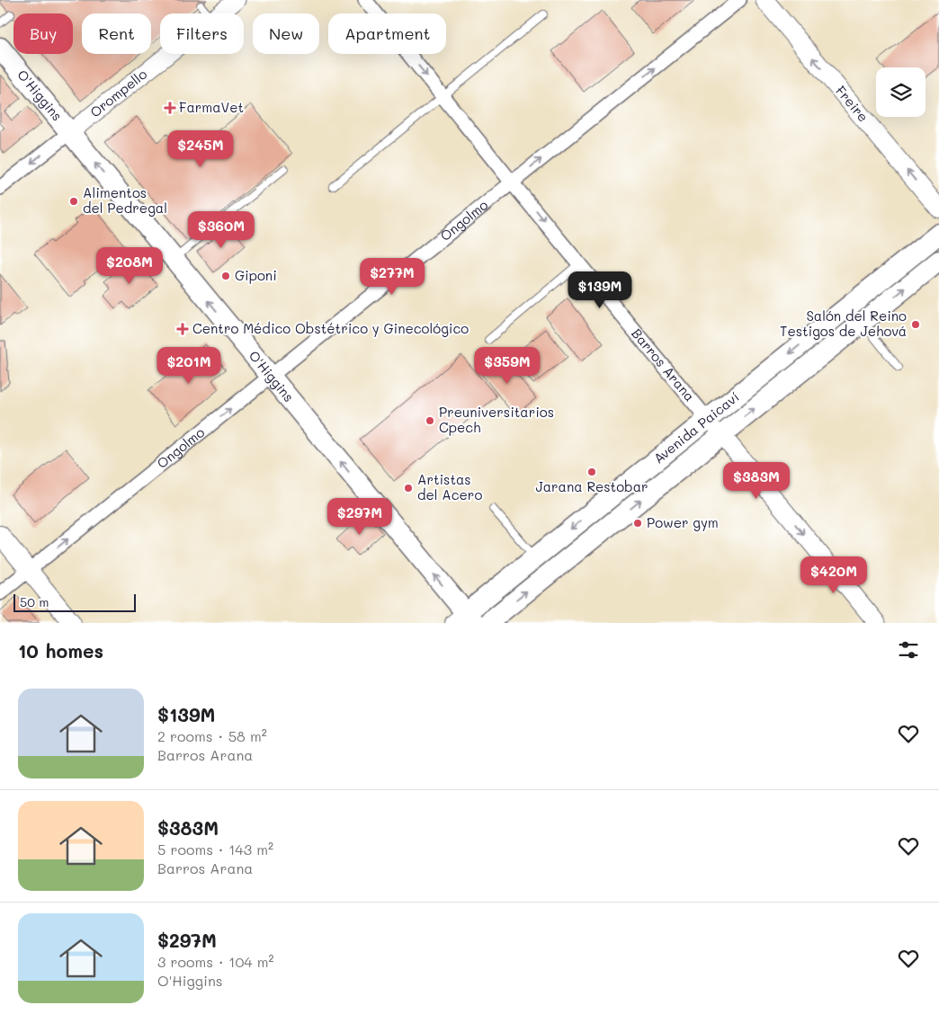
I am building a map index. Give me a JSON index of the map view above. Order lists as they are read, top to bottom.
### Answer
{
  "streets": {
    "main road": ["O'Higgins", "Freire", "Avenida Paicaví"],
    "street": ["Orompello", "Ongolmo", "Barros Arana"]
  },
  "crossings": [
    ["Orompello", "O'Higgins"],
    ["O'Higgins", "Ongolmo"],
    ["O'Higgins", "Avenida Paicaví"],
    ["Ongolmo", "Barros Arana"],
    ["Barros Arana", "Avenida Paicaví"]
  ],
  "one_way": [
    "Orompello",
    "O'Higgins",
    "Freire",
    "Ongolmo",
    "Barros Arana"
  ],
  "places": {
    "health": ["FarmaVet", "Centro Médico Obstétrico y Ginecológico"],
    "other": [
      "Alimentos del Pedregal",
      "Giponi",
      "Salón del Reino Testigos de Jehová",
      "Preuniversitarios Cpech",
      "Jarana Restobar",
      "Artistas del Acero",
      "Power gym"
    ]
  },
  "scale_bar": "50 m",
  "page": {
    "chip": [
      "Buy",
      "Rent",
      "Filters",
      "New",
      "Apartment"
    ],
    "price": [
      "$245M",
      "$360M",
      "$208M",
      "$277M",
      "$139M",
      "$201M",
      "$359M",
      "$383M",
      "$297M",
      "$420M"
    ],
    "scale": "50 m",
    "heading": "10 homes",
    "list": [
      {
        "name": "$139M",
        "note": "2 rooms · 58 m² · Barros Arana"
      },
      {
        "name": "$383M",
        "note": "5 rooms · 143 m² · Barros Arana"
      },
      {
        "name": "$297M",
        "note": "3 rooms · 104 m² · O'Higgins"
      }
    ]
  }
}
